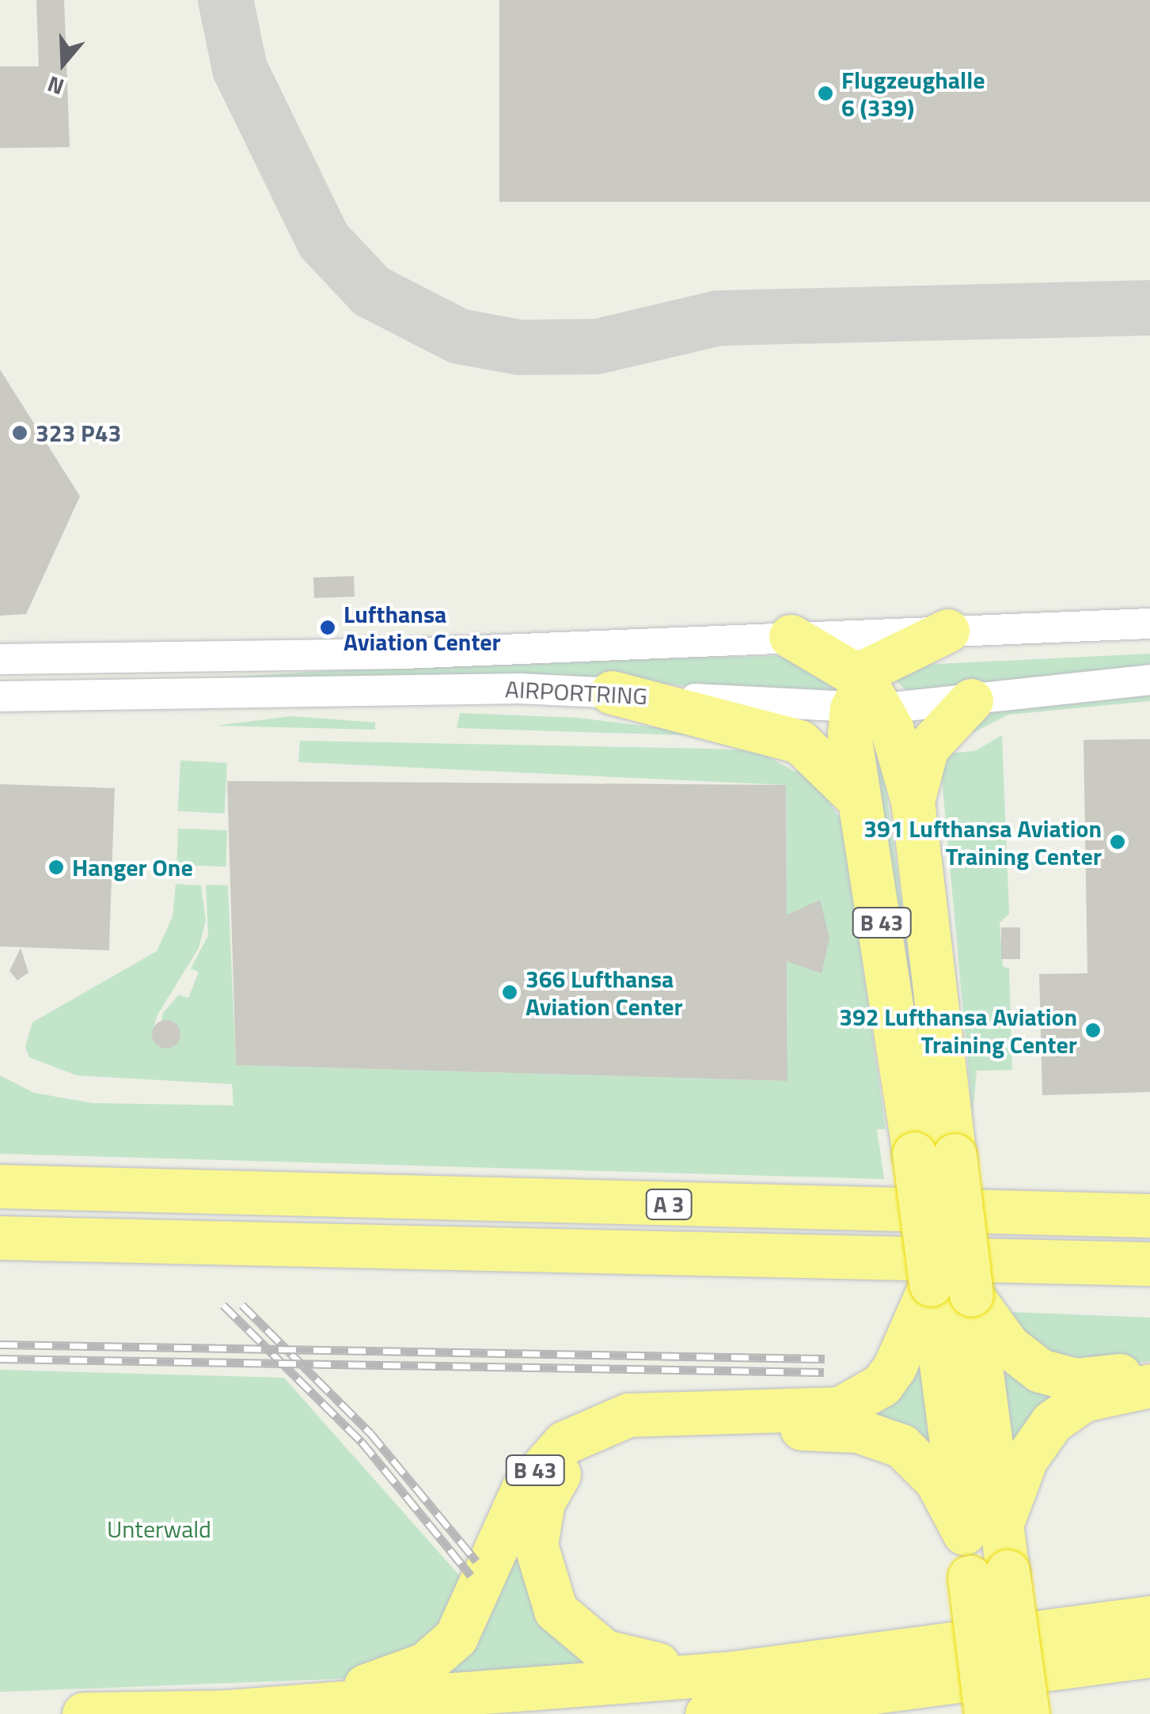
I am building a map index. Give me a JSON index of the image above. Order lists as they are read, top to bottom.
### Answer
{
  "streets": {
    "highway": ["B 43", "A 3"],
    "street": ["AIRPORTRING"]
  },
  "crossings": [
    ["AIRPORTRING", "B 43"]
  ],
  "parks": ["Unterwald"],
  "places": [
    "Flugzeughalle 6 (339)",
    "323 P43",
    "Lufthansa Aviation Center",
    "391 Lufthansa Aviation Training Center",
    "Hanger One",
    "366 Lufthansa Aviation Center",
    "392 Lufthansa Aviation Training Center"
  ],
  "north": "bottom"
}
